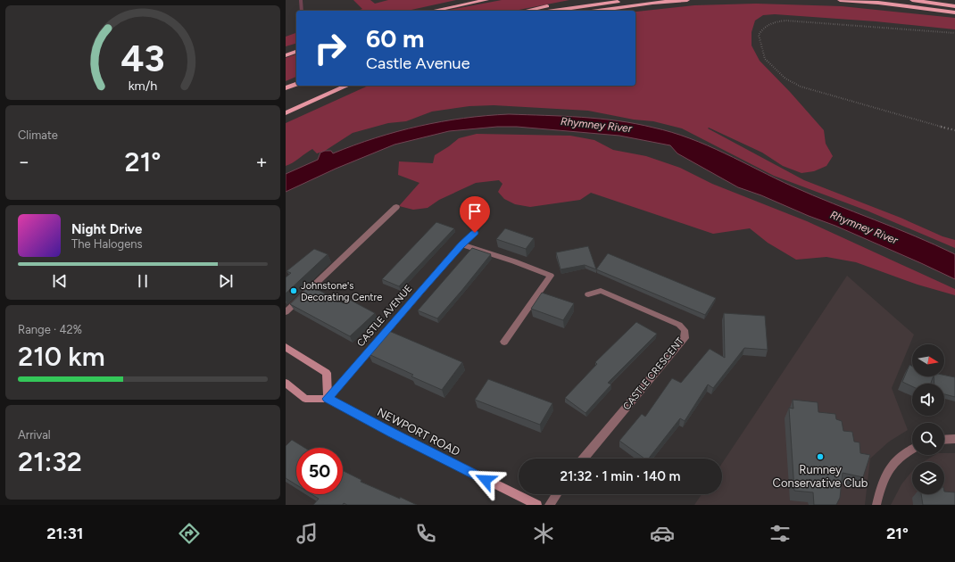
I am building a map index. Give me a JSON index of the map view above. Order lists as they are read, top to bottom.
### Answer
{
  "streets": {
    "main road": ["NEWPORT ROAD"],
    "street": ["CASTLE AVENUE", "CASTLE CRESCENT"]
  },
  "crossings": [
    ["CASTLE AVENUE", "NEWPORT ROAD"]
  ],
  "water": ["Rhymney River"],
  "places": ["Johnstone's Decorating Centre", "Rumney Conservative Club"],
  "north": "right",
  "page": {
    "turn": ["60 m", "Castle Avenue"],
    "tile": [
      "Climate",
      ["Range · 42%", "210 km"],
      ["Arrival", "21:32"]
    ],
    "heat": ["−", "21°", "+"],
    "song": ["Night Drive", "The Halogens"],
    "limit": "50",
    "trip": "21:32 · 1 min · 140 m",
    "tabs": ["21:31", "21°"],
    "gauge": ["43", "km/h"]
  }
}
